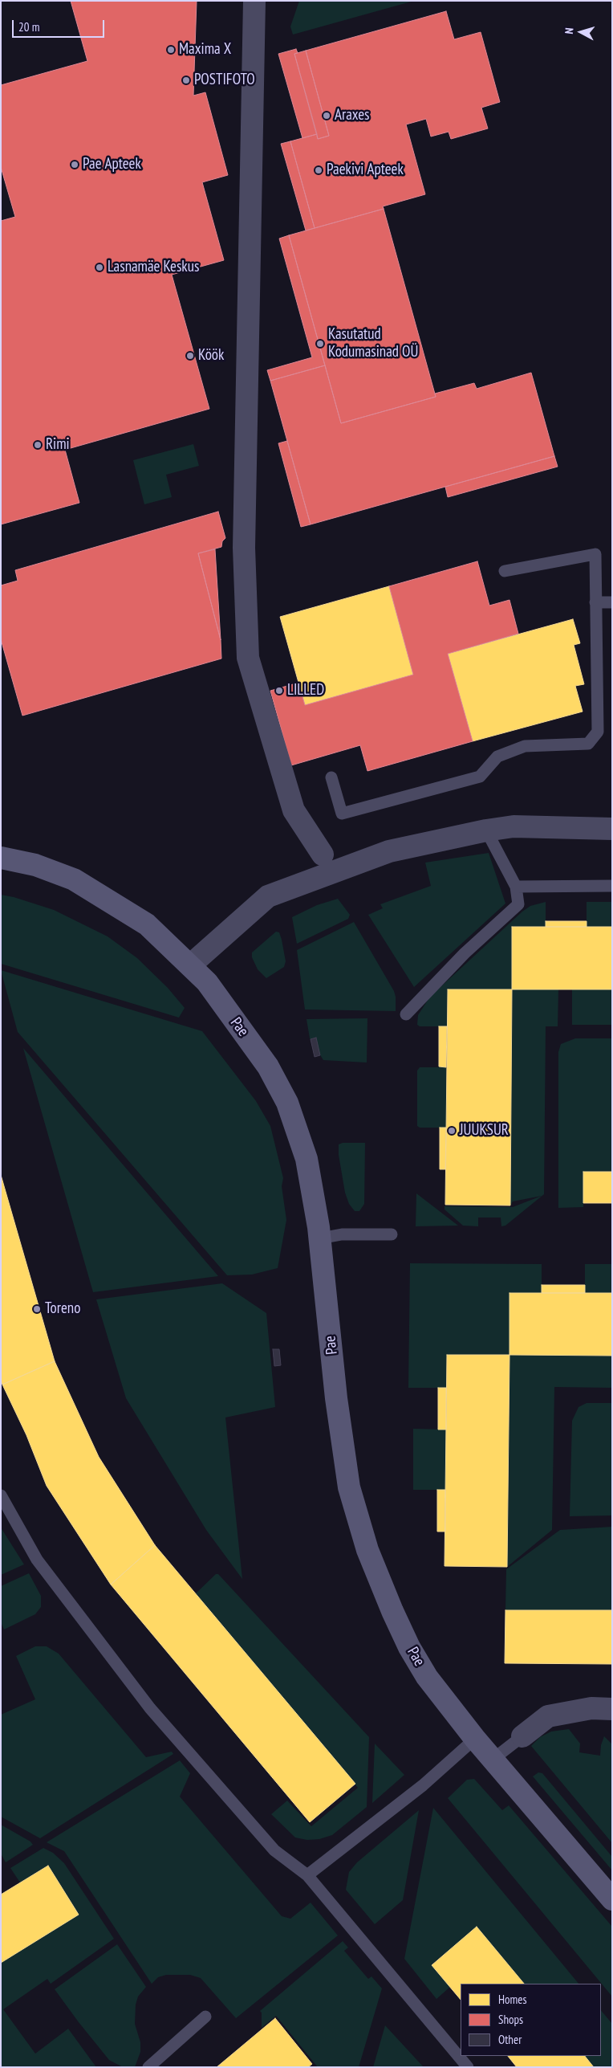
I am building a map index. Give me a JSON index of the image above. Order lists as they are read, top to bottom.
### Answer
{
  "streets": {
    "street": ["Pae"]
  },
  "places": [
    "Maxima X",
    "POSTIFOTO",
    "Araxes",
    "Pae Apteek",
    "Paekivi Apteek",
    "Lasnamäe Keskus",
    "Kasutatud Kodumasinad OÜ",
    "Köök",
    "Rimi",
    "LILLED",
    "JUUKSUR",
    "Toreno"
  ],
  "legend": ["Homes", "Shops", "Other"],
  "scale_bar": "20 m",
  "north": "left"
}
